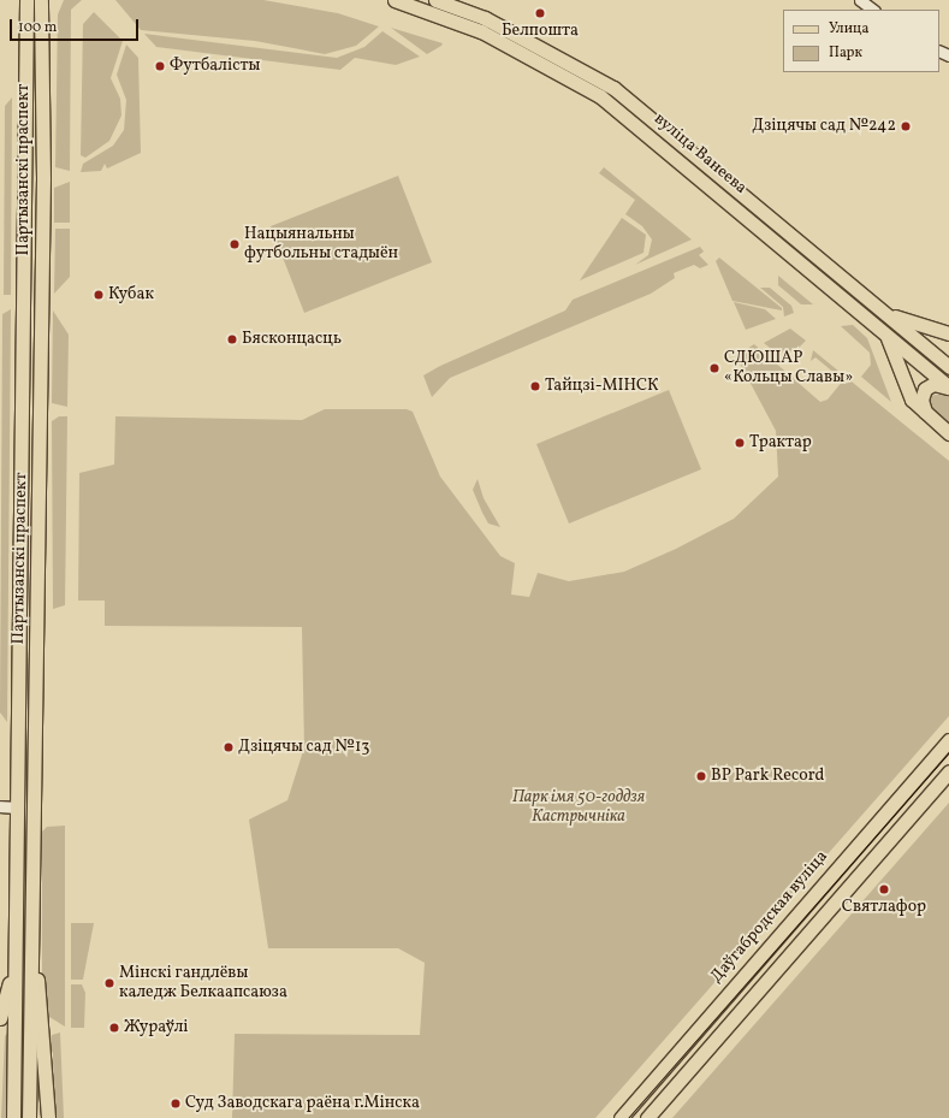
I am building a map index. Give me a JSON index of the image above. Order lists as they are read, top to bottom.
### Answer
{
  "streets": {
    "main road": ["вуліца Ванеева", "Партызанскі праспект", "Даўгабродская вуліца"]
  },
  "parks": ["Парк імя 50-годдзя Кастрычніка"],
  "places": [
    "Белпошта",
    "Футбалісты",
    "Дзіцячы сад №242",
    "Нацыянальны футбольны стадыён",
    "Кубак",
    "Бясконцасць",
    "СДЮШАР «Кольцы Славы»",
    "Тайцзі-МІНСК",
    "Трактар",
    "Дзіцячы сад №13",
    "BP Park Record",
    "Святлафор",
    "Мінскі гандлёвы каледж Белкаапсаюза",
    "Жураўлі",
    "Суд Заводскага раёна г.Мінска"
  ],
  "legend": ["Улица", "Парк"],
  "scale_bar": "100 m"
}
